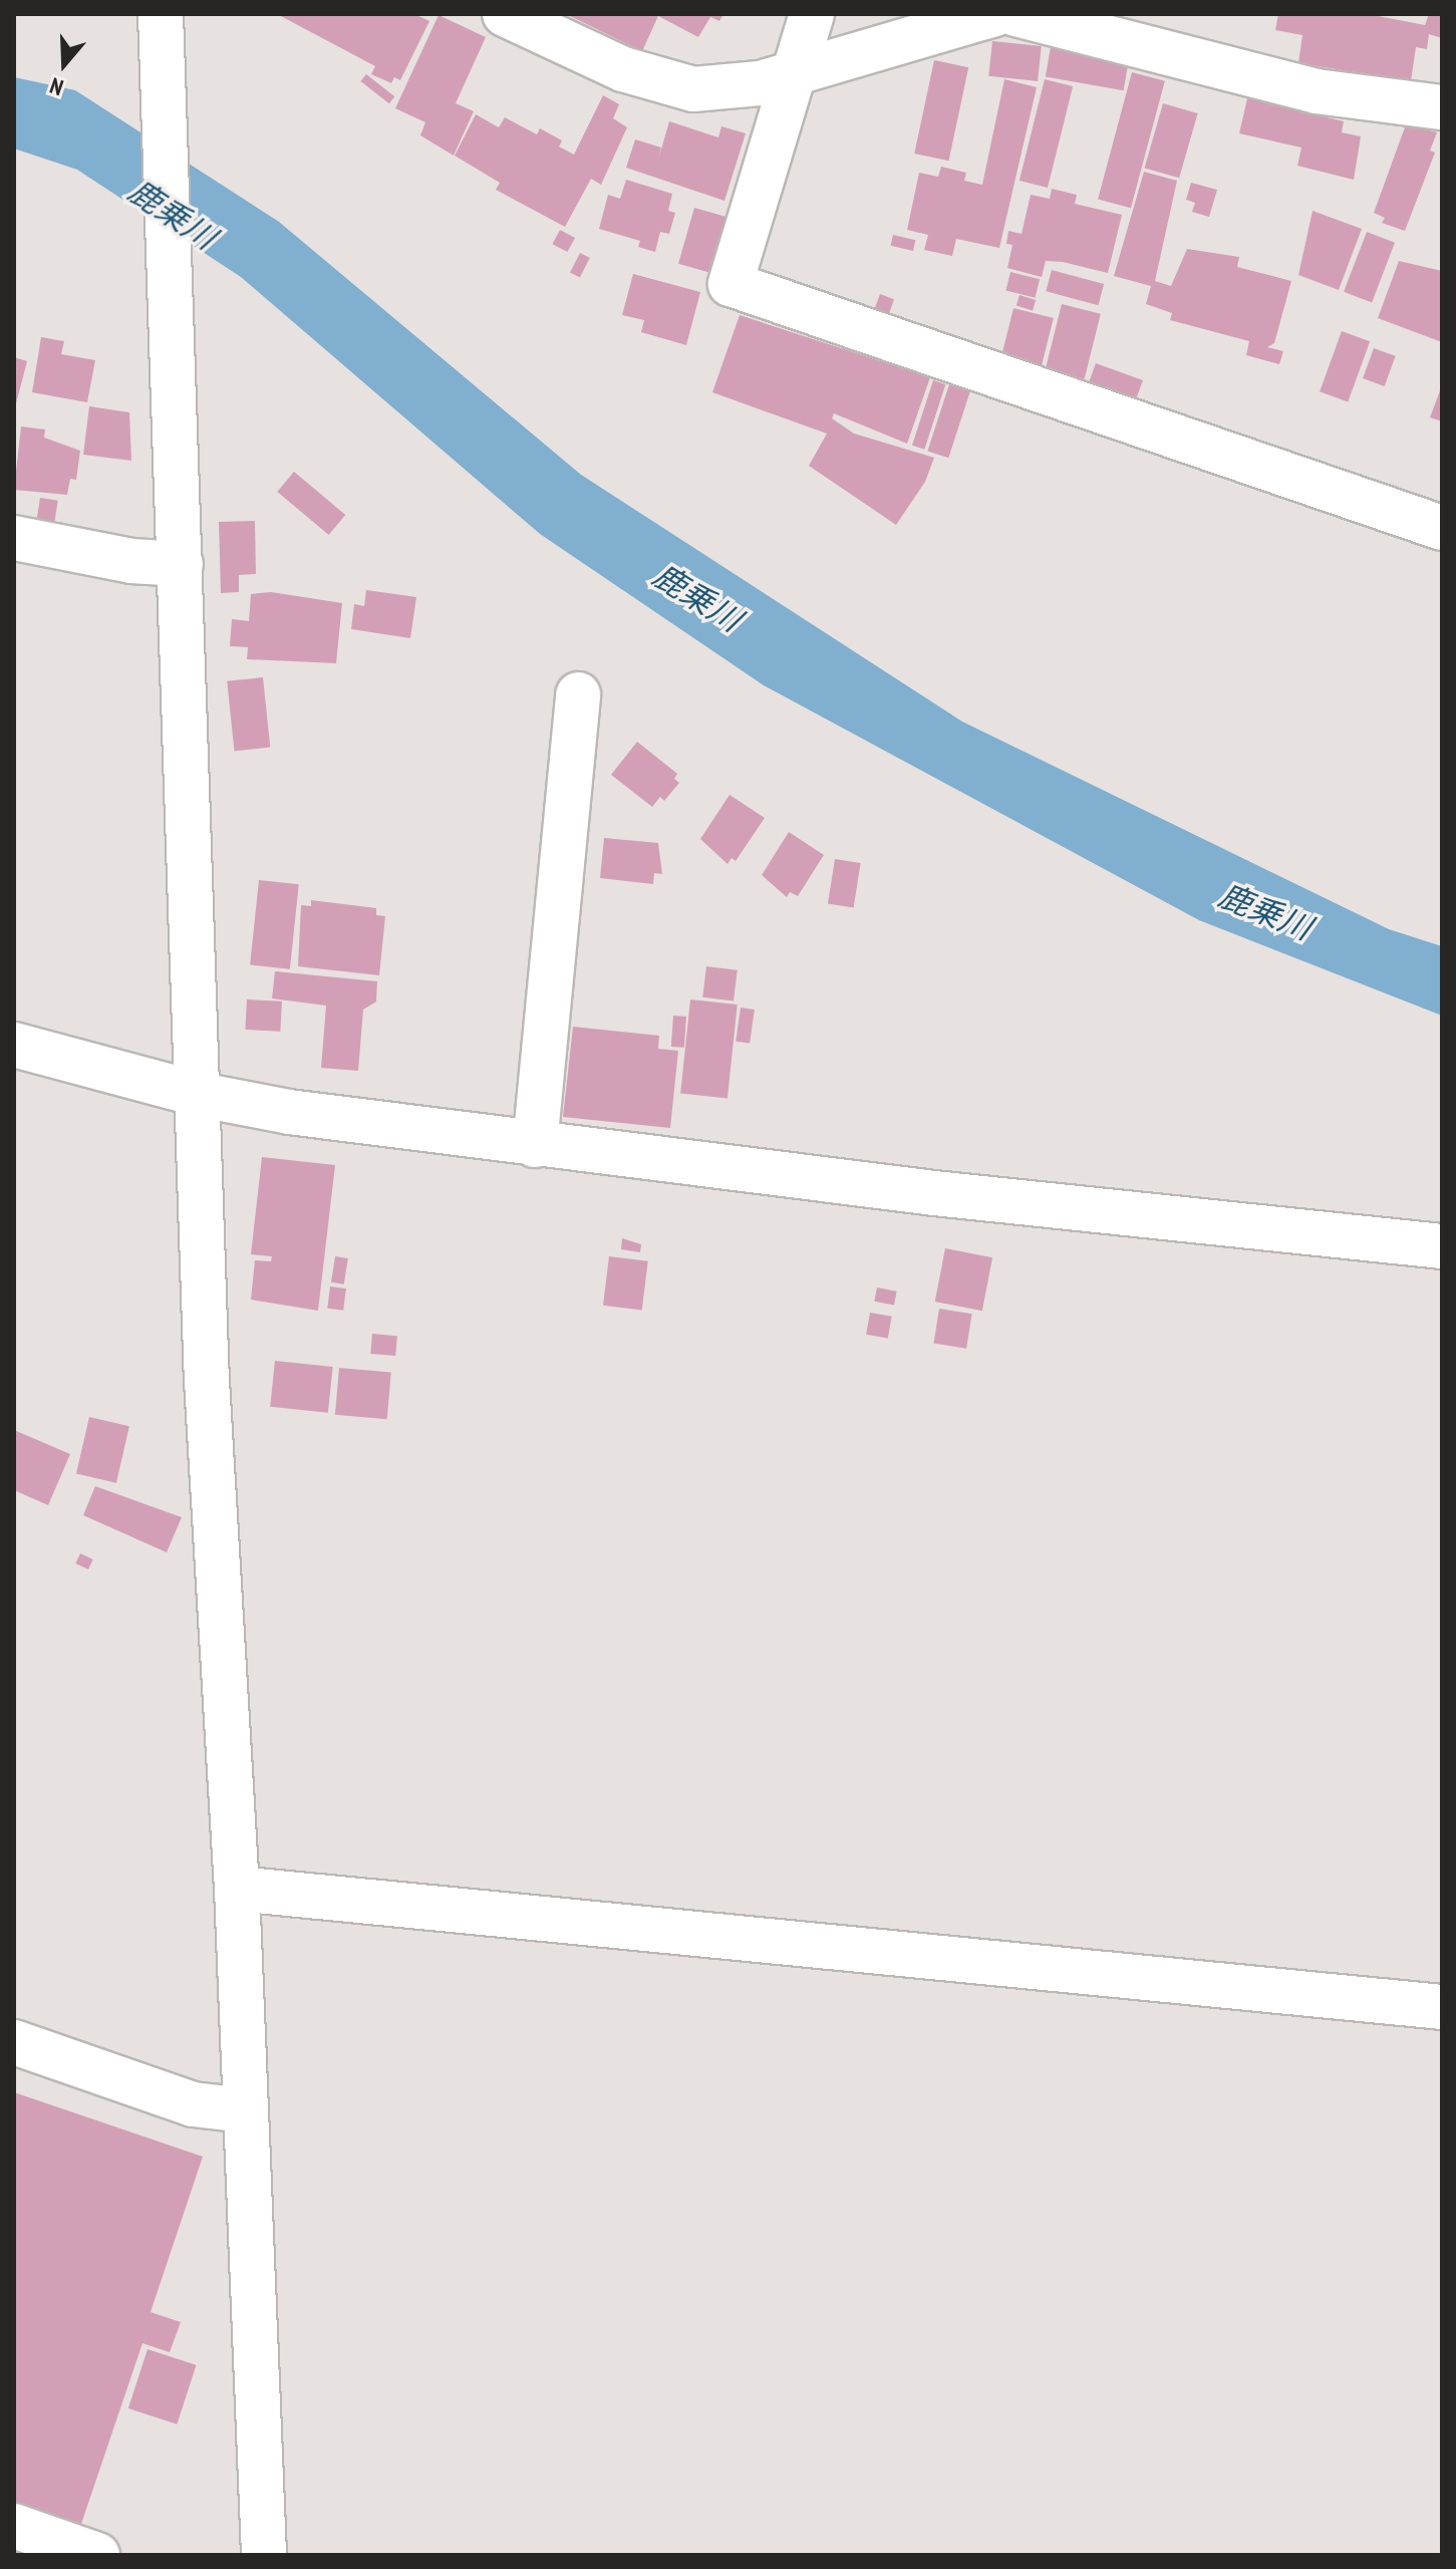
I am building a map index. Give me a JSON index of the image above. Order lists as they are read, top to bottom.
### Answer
{
  "water": ["鹿乗川"],
  "north": "bottom"
}
